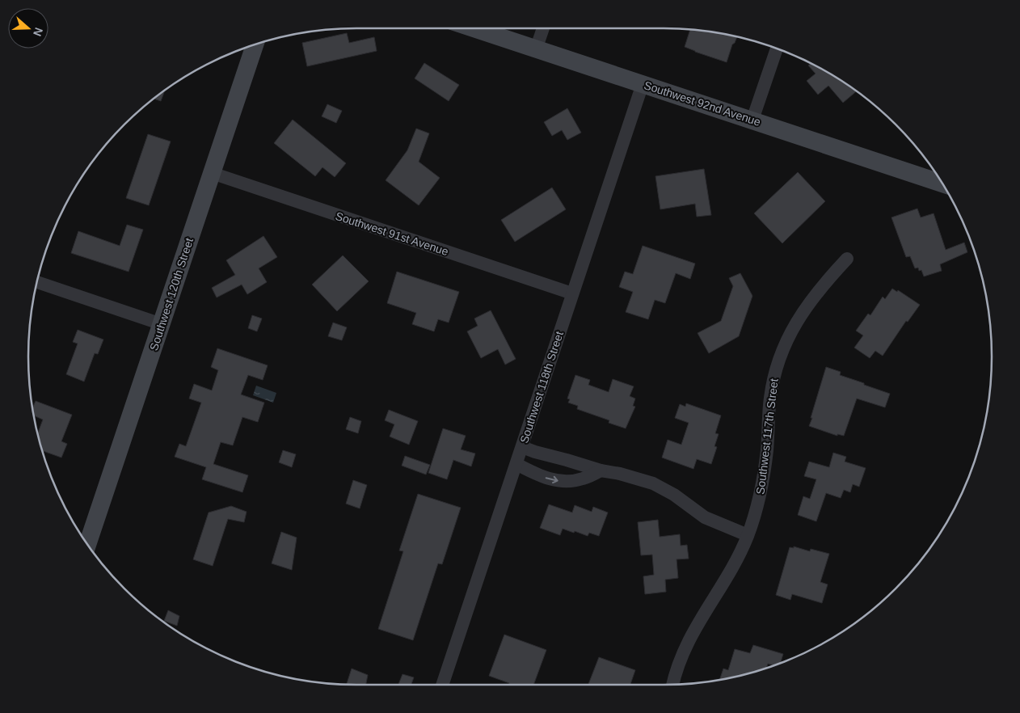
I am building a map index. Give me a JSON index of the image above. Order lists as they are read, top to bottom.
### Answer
{
  "streets": {
    "street": [
      "Southwest 92nd Avenue",
      "Southwest 91st Avenue",
      "Southwest 120th Street",
      "Southwest 118th Street",
      "Southwest 117th Street"
    ]
  },
  "crossings": [
    ["Southwest 92nd Avenue", "Southwest 118th Street"],
    ["Southwest 91st Avenue", "Southwest 120th Street"],
    ["Southwest 91st Avenue", "Southwest 118th Street"]
  ],
  "north": "right"
}
